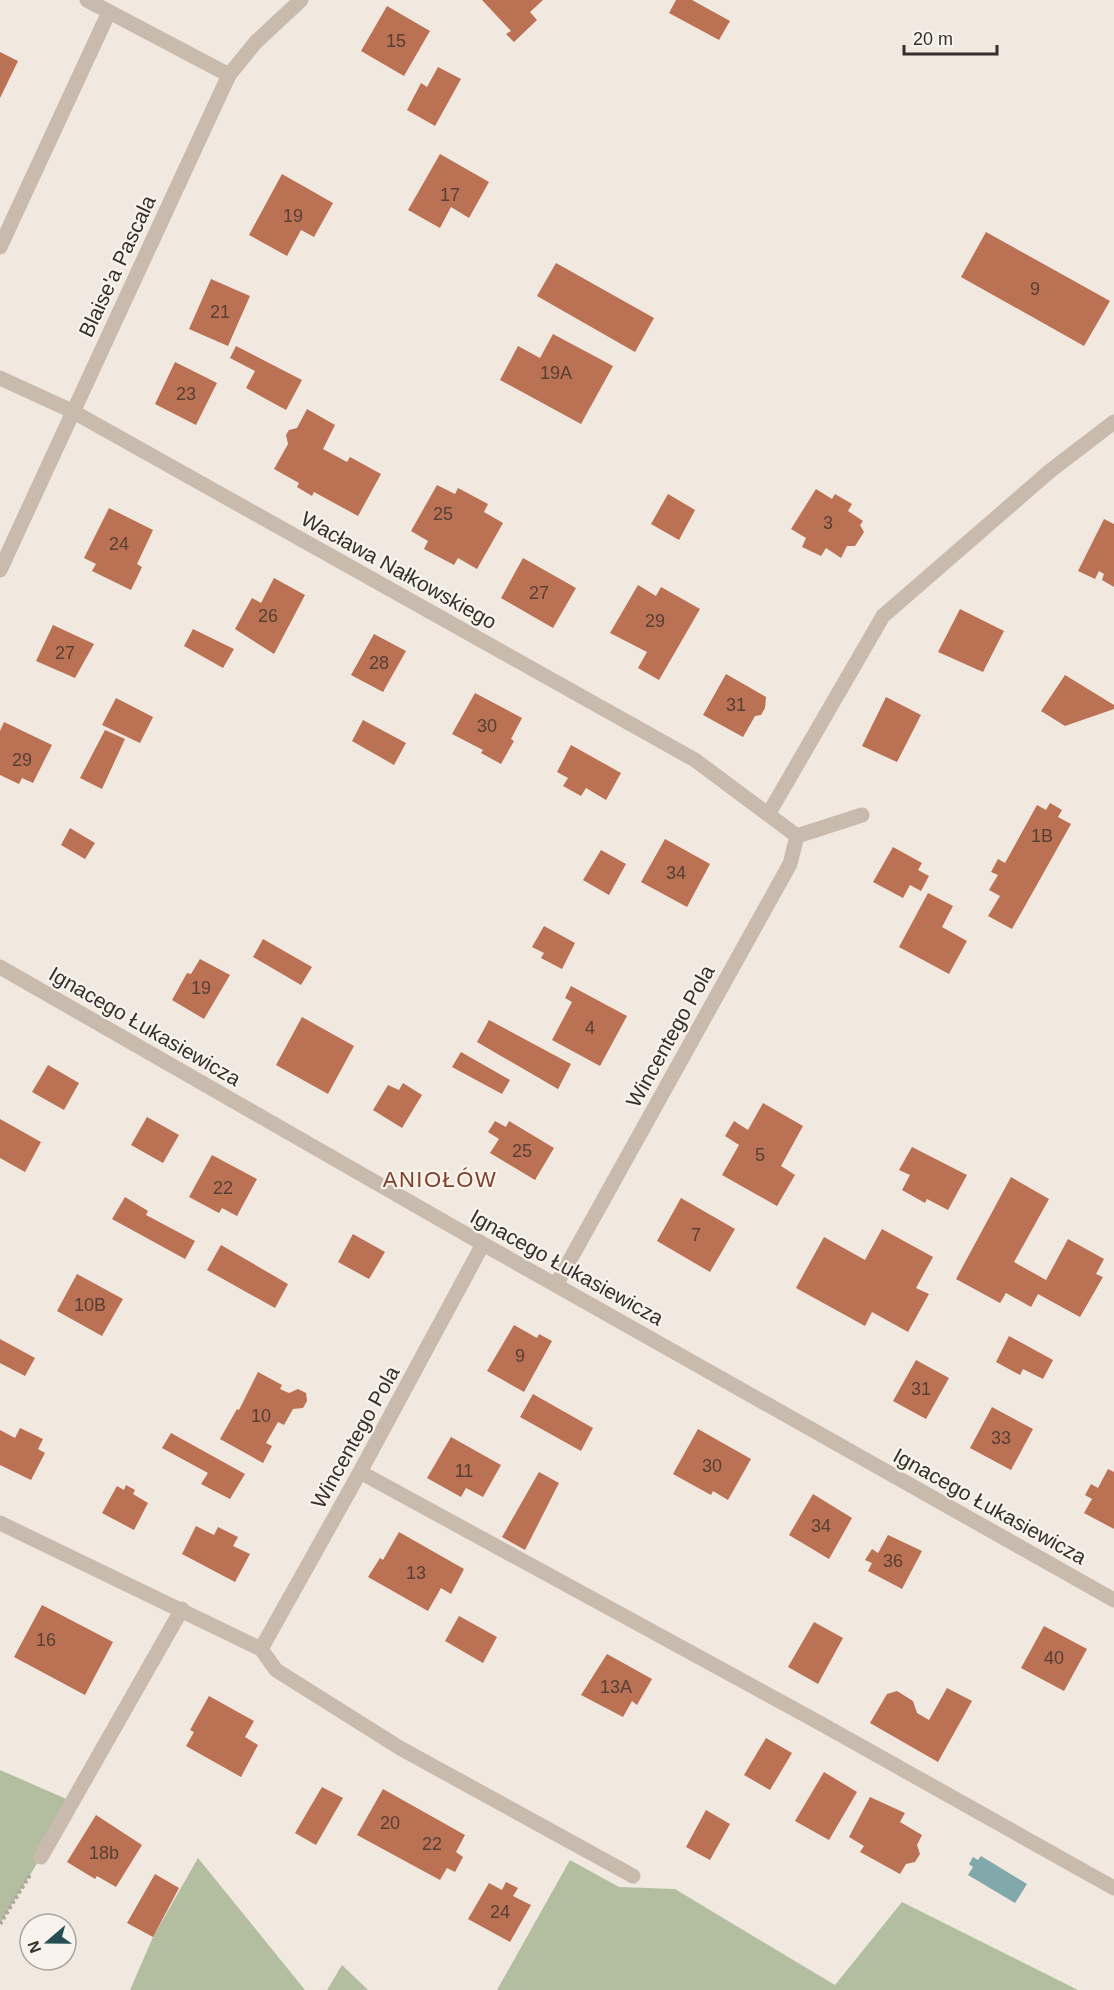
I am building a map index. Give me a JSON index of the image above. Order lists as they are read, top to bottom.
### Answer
{
  "streets": {
    "street": [
      "Blaise'a Pascala",
      "Wacława Nałkowskiego",
      "Ignacego Łukasiewicza",
      "Wincentego Pola"
    ]
  },
  "crossings": [
    ["Blaise'a Pascala", "Wacława Nałkowskiego"],
    ["Ignacego Łukasiewicza", "Wincentego Pola"]
  ],
  "districts": ["ANIOŁÓW"],
  "house_numbers": [
    "15",
    "17",
    "19",
    "9",
    "21",
    "19A",
    "23",
    "25",
    "3",
    "24",
    "27",
    "26",
    "29",
    "27",
    "28",
    "31",
    "30",
    "29",
    "1B",
    "34",
    "19",
    "4",
    "25",
    "5",
    "22",
    "7",
    "10B",
    "9",
    "31",
    "10",
    "33",
    "30",
    "11",
    "34",
    "36",
    "13",
    "16",
    "40",
    "13A",
    "20",
    "22",
    "18b",
    "24"
  ],
  "scale_bar": "20 m",
  "north": "left"
}
